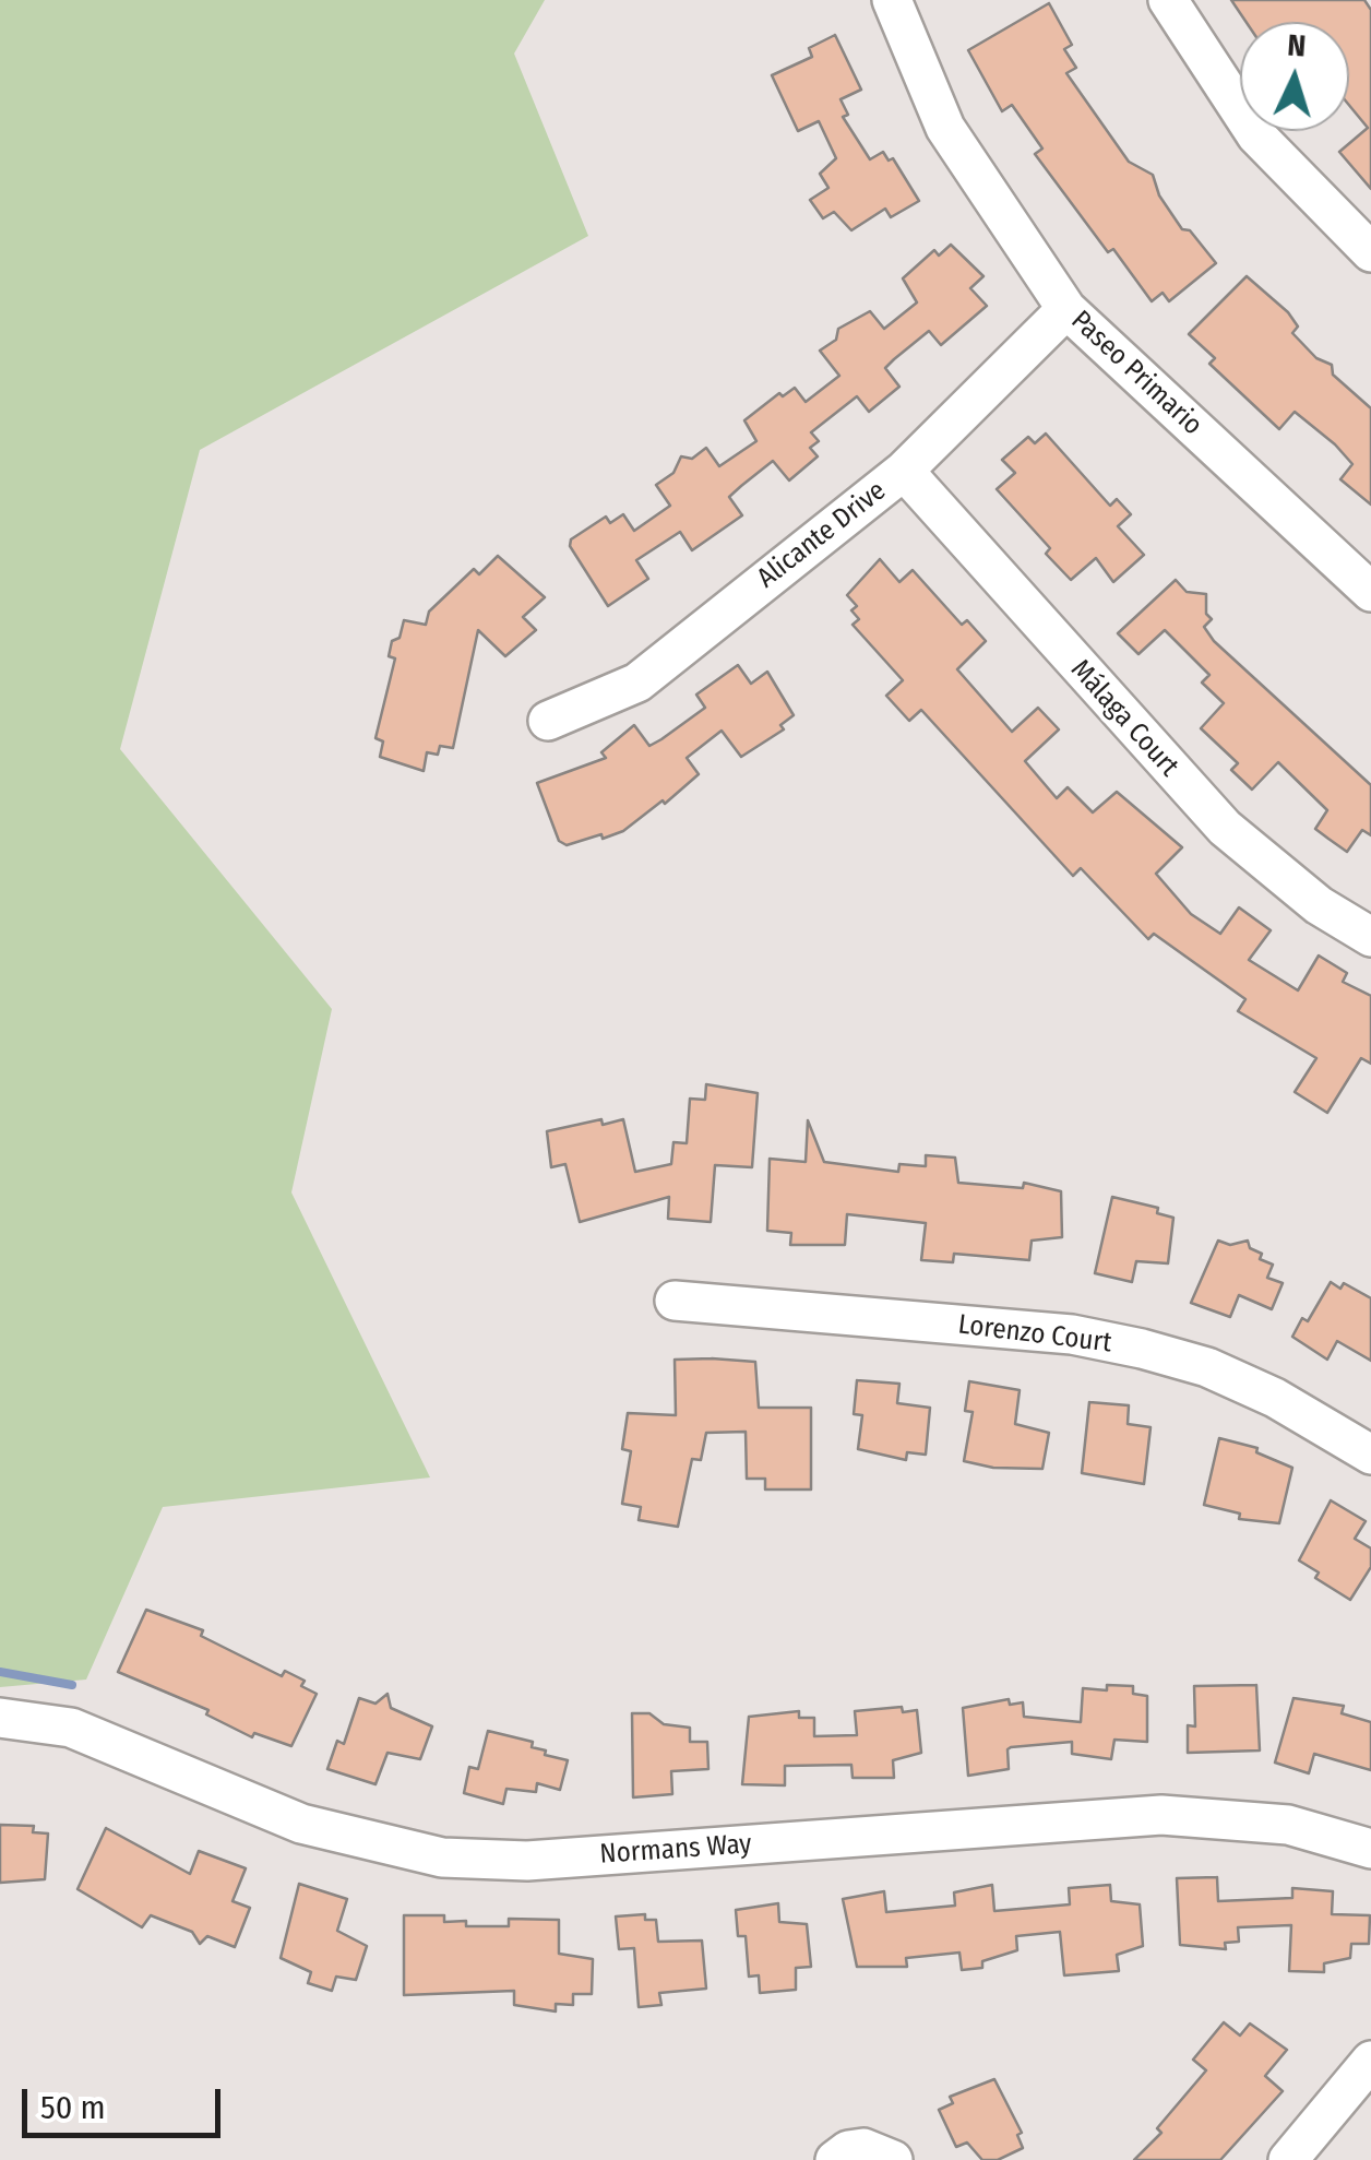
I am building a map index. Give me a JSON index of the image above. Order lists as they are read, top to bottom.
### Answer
{
  "streets": {
    "street": [
      "Paseo Primario",
      "Alicante Drive",
      "Málaga Court",
      "Lorenzo Court",
      "Normans Way"
    ]
  },
  "crossings": [
    ["Paseo Primario", "Alicante Drive"],
    ["Alicante Drive", "Málaga Court"]
  ],
  "scale_bar": "50 m",
  "north": "top"
}
